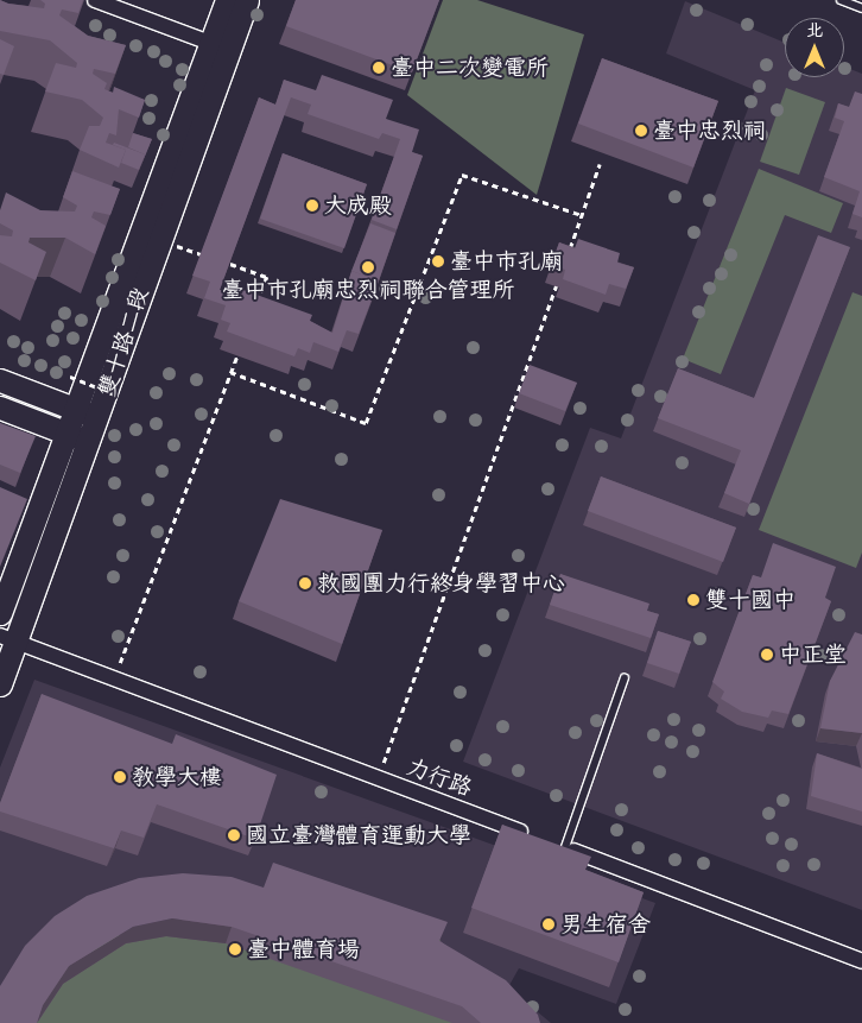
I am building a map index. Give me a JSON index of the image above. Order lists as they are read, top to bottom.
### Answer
{
  "streets": {
    "street": ["雙十路二段", "力行路"]
  },
  "crossings": [
    ["雙十路二段", "力行路"]
  ],
  "places": [
    "臺中二次變電所",
    "臺中忠烈祠",
    "大成殿",
    "臺中市孔廟",
    "臺中市孔廟忠烈祠聯合管理所",
    "救國團力行終身學習中心",
    "雙十國中",
    "中正堂",
    "教學大樓",
    "國立臺灣體育運動大學",
    "男生宿舍",
    "臺中體育場"
  ],
  "north": "top"
}
